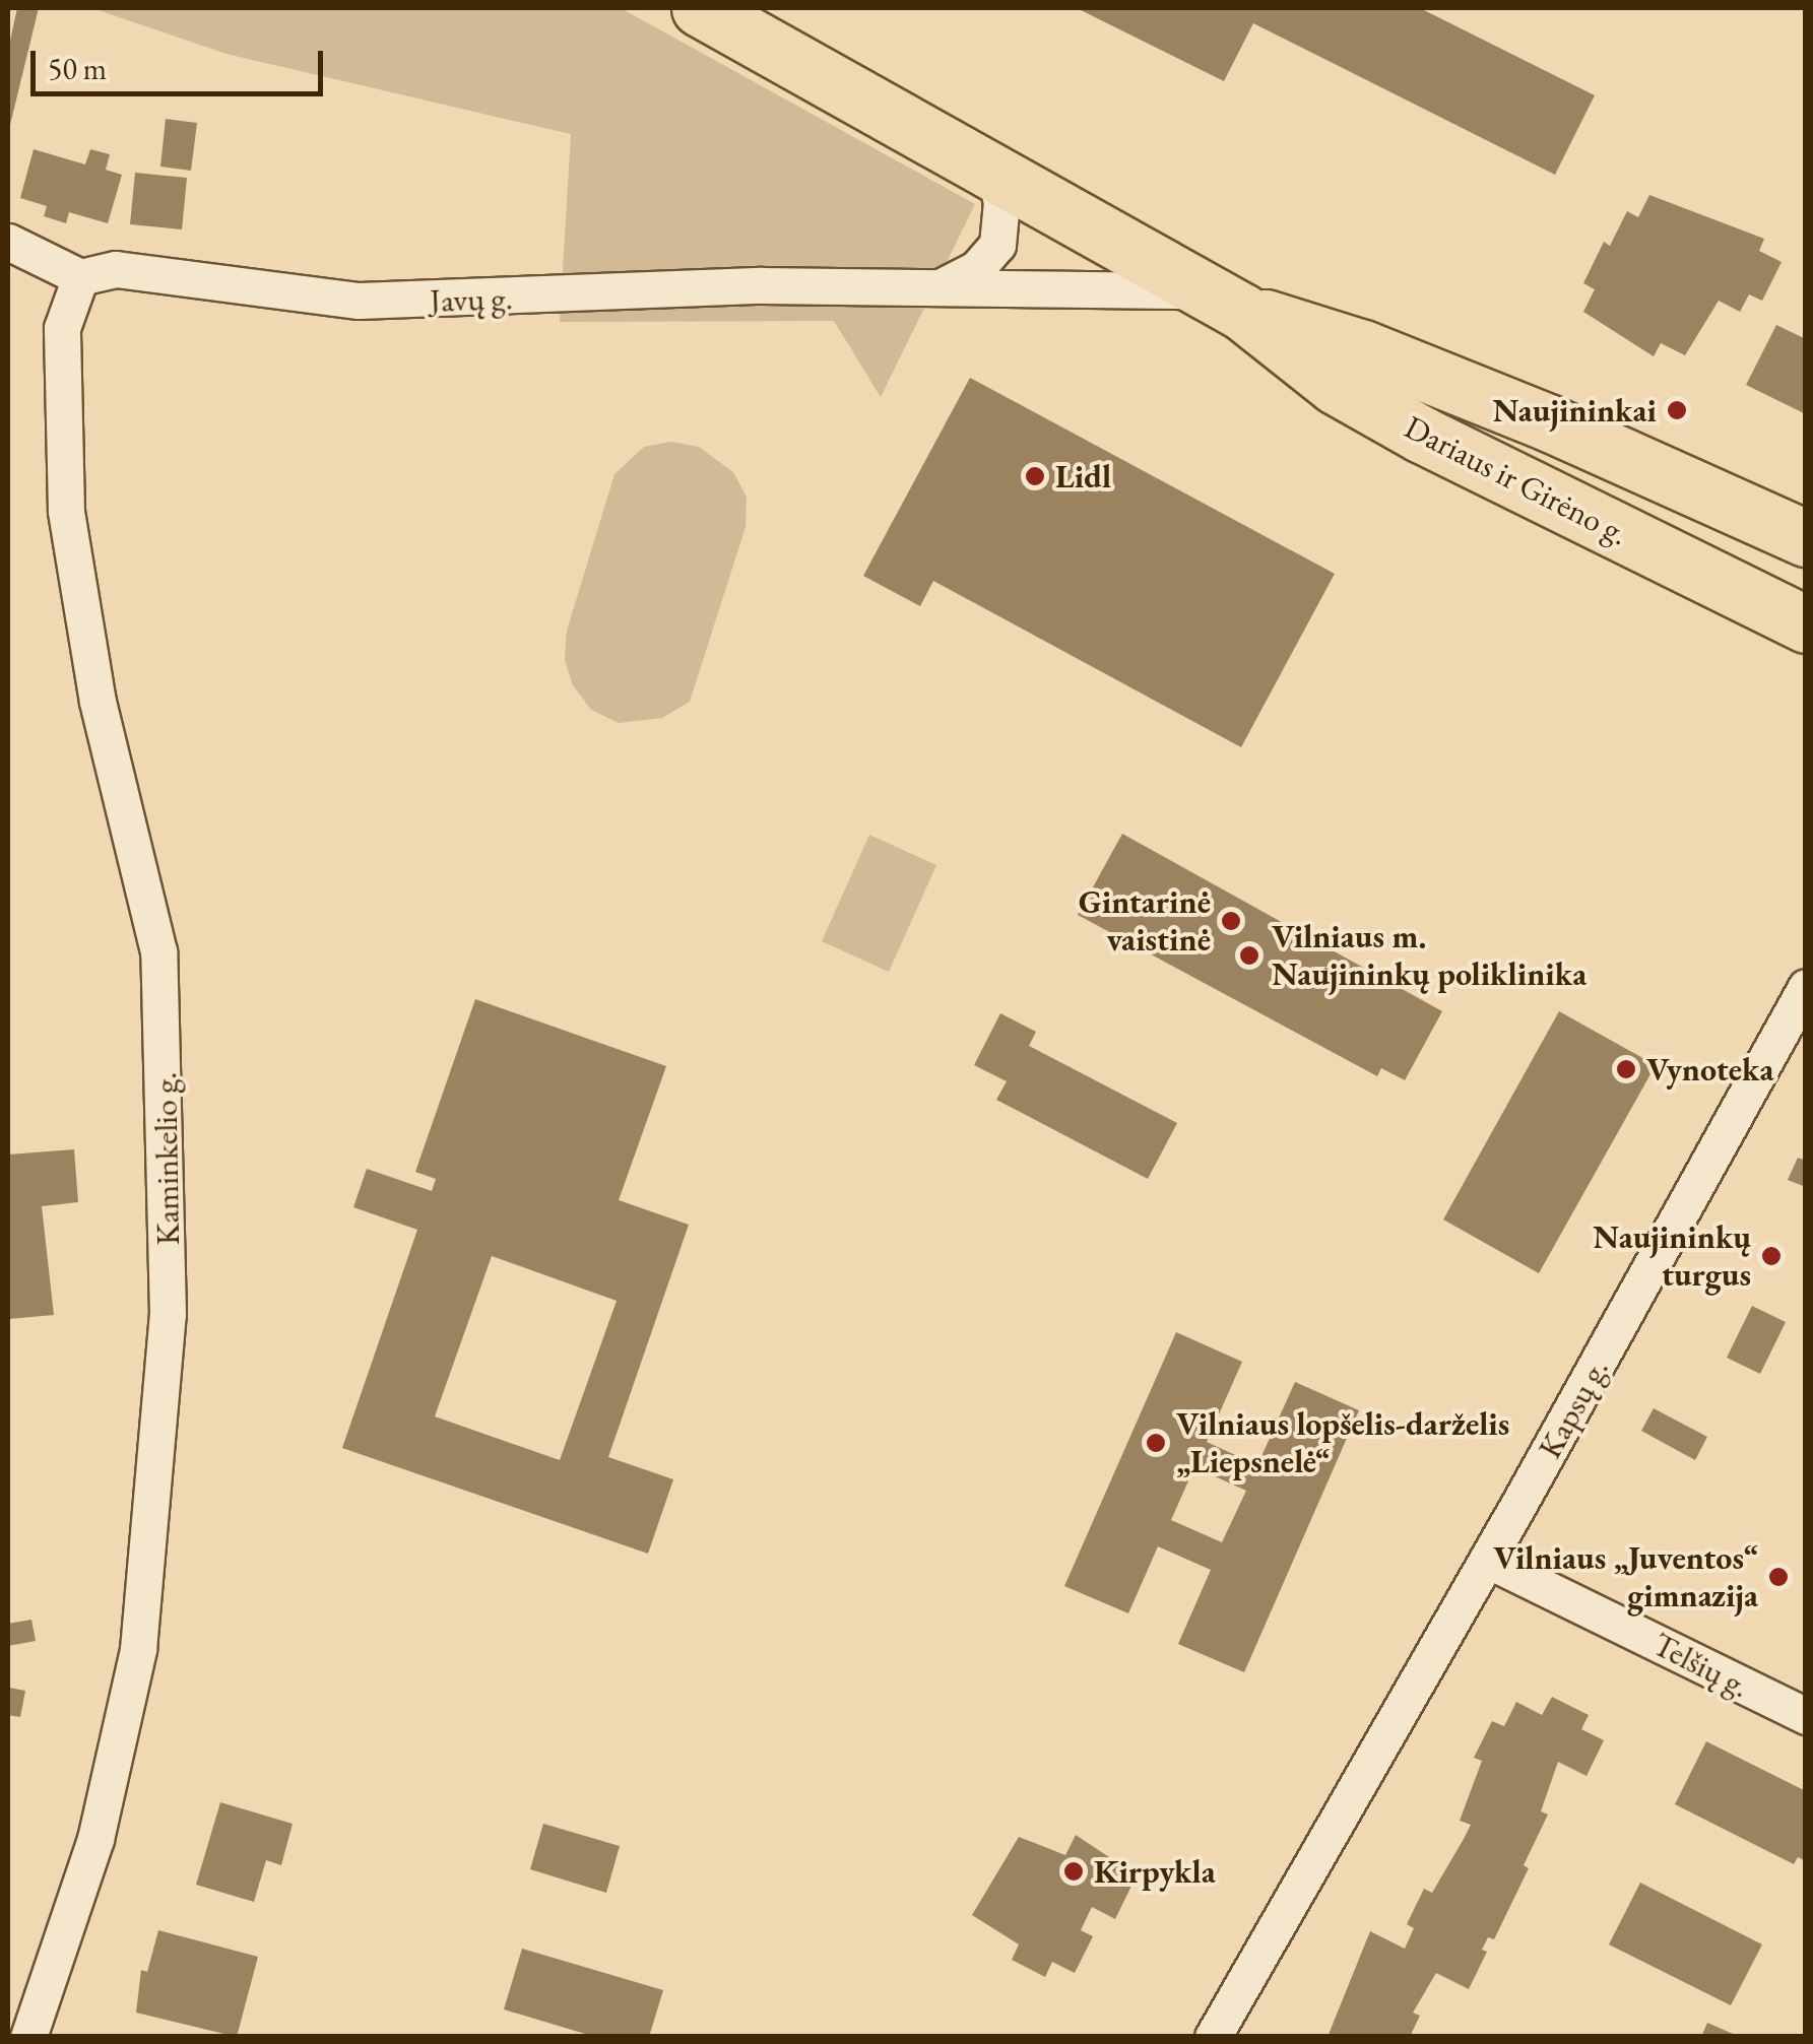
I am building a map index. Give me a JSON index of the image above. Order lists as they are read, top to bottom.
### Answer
{
  "streets": {
    "main road": ["Dariaus ir Girėno g."],
    "street": [
      "Javų g.",
      "Kaminkelio g.",
      "Kapsų g.",
      "Telšių g."
    ]
  },
  "crossings": [
    ["Javų g.", "Dariaus ir Girėno g."],
    ["Javų g.", "Kaminkelio g."],
    ["Kapsų g.", "Telšių g."]
  ],
  "places": [
    "Naujininkai",
    "Lidl",
    "Gintarinė vaistinė",
    "Vilniaus m. Naujininkų poliklinika",
    "Vynoteka",
    "Naujininkų turgus",
    "Vilniaus lopšelis-darželis „Liepsnelė“",
    "Vilniaus „Juventos“ gimnazija",
    "Kirpykla"
  ],
  "scale_bar": "50 m"
}
